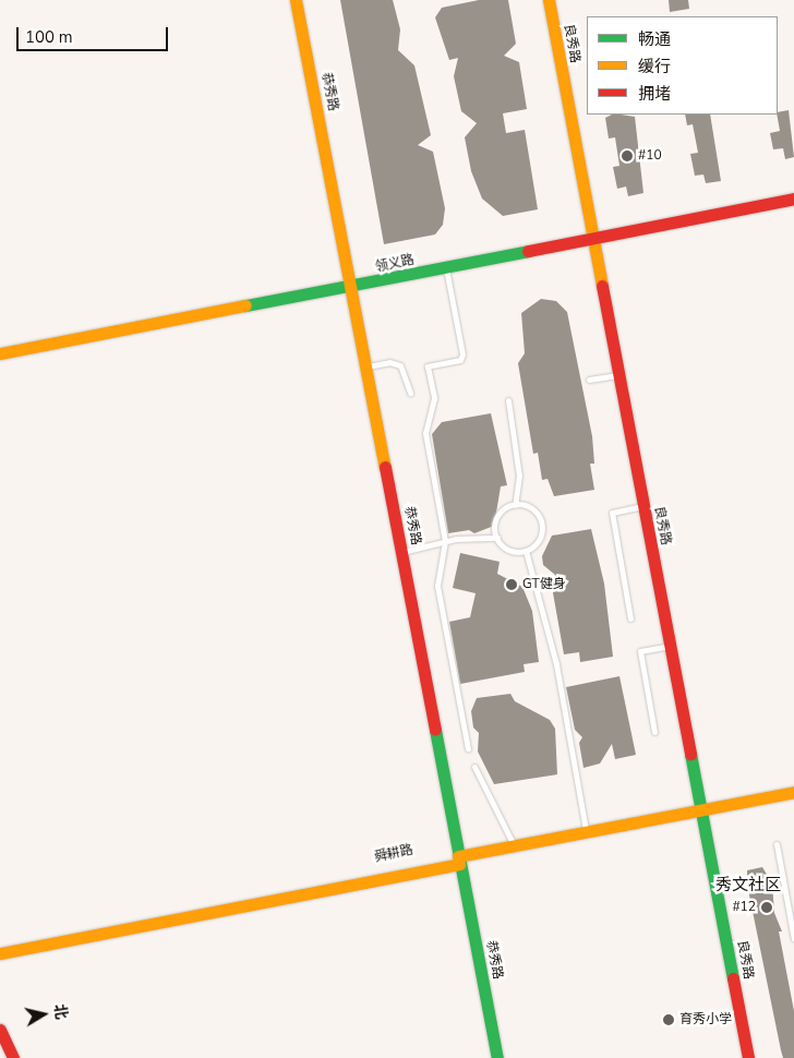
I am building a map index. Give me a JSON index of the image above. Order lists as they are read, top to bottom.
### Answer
{
  "streets": {
    "street": [
      "良秀路",
      "恭秀路",
      "领义路",
      "舜耕路"
    ]
  },
  "crossings": [
    ["良秀路", "领义路"],
    ["良秀路", "舜耕路"],
    ["恭秀路", "领义路"],
    ["恭秀路", "舜耕路"]
  ],
  "districts": ["秀文社区"],
  "places": [
    "#10",
    "GT健身",
    "#12",
    "育秀小学"
  ],
  "legend": ["畅通", "缓行", "拥堵"],
  "scale_bar": "100 m",
  "north": "right"
}
